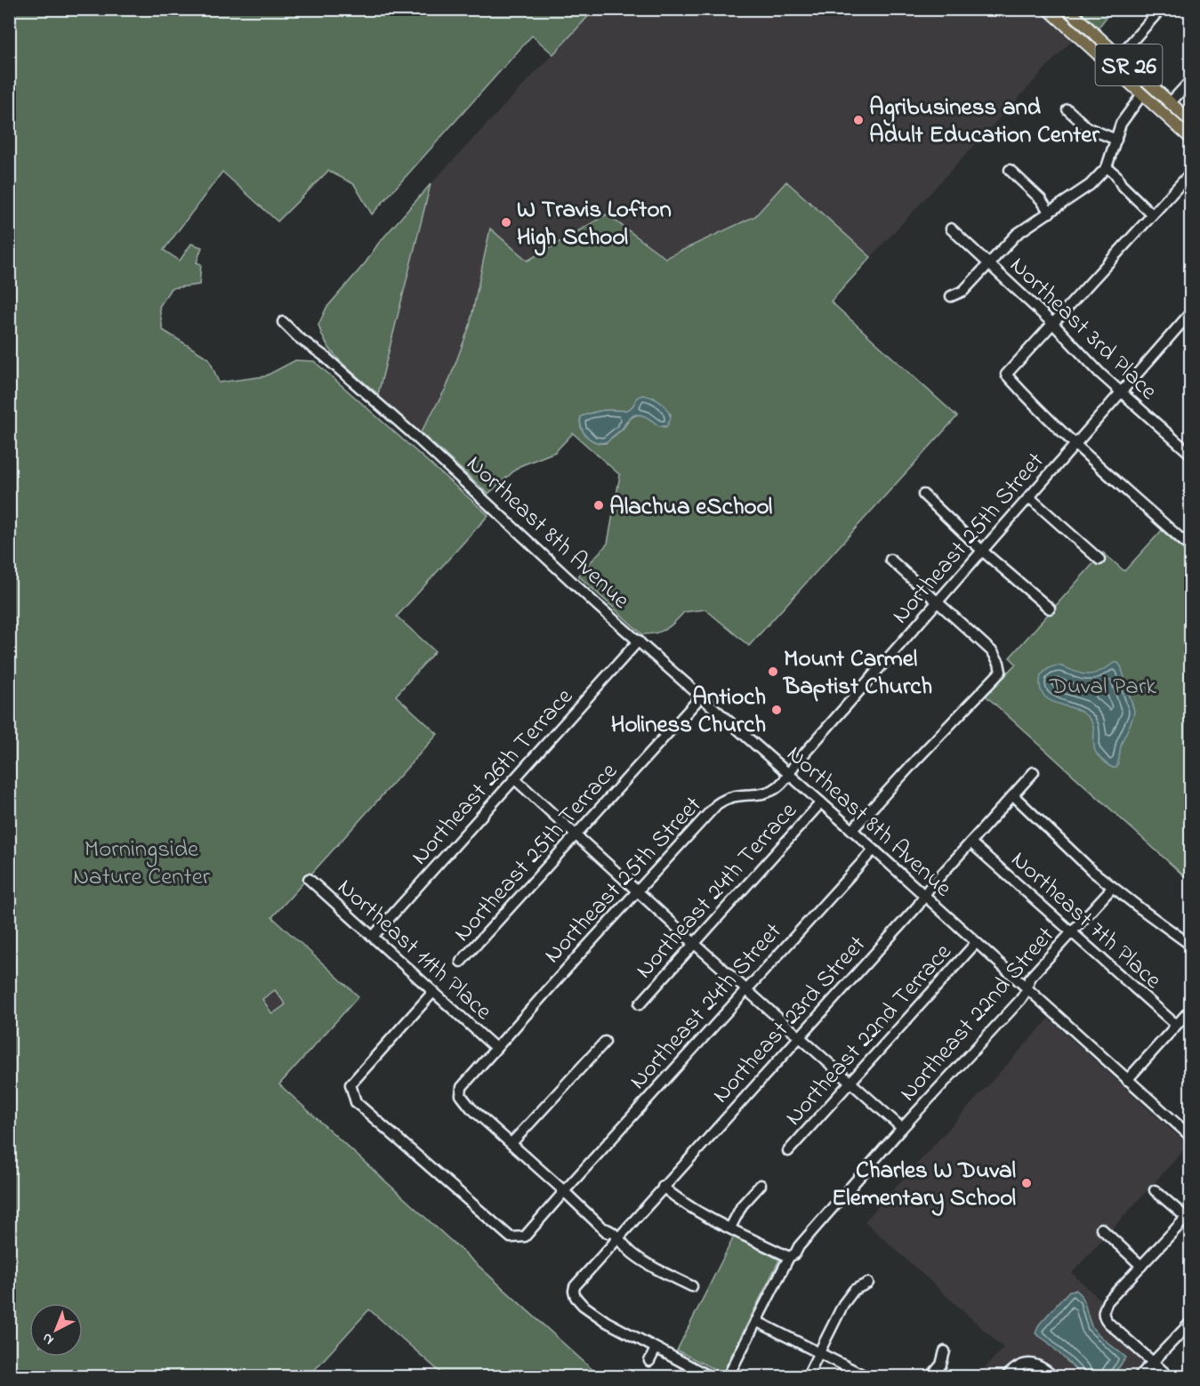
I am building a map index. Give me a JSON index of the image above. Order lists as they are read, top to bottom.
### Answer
{
  "streets": {
    "main road": ["SR 26"],
    "street": [
      "Northeast 3rd Place",
      "Northeast 8th Avenue",
      "Northeast 25th Street",
      "Northeast 26th Terrace",
      "Northeast 25th Terrace",
      "Northeast 24th Terrace",
      "Northeast 7th Place",
      "Northeast 11th Place",
      "Northeast 24th Street",
      "Northeast 22nd Street",
      "Northeast 23rd Street",
      "Northeast 22nd Terrace"
    ]
  },
  "crossings": [
    ["Northeast 3rd Place", "Northeast 25th Street"],
    ["Northeast 8th Avenue", "Northeast 25th Street"],
    ["Northeast 8th Avenue", "Northeast 26th Terrace"],
    ["Northeast 8th Avenue", "Northeast 25th Terrace"],
    ["Northeast 8th Avenue", "Northeast 24th Terrace"],
    ["Northeast 8th Avenue", "Northeast 24th Street"],
    ["Northeast 8th Avenue", "Northeast 22nd Street"],
    ["Northeast 8th Avenue", "Northeast 23rd Street"],
    ["Northeast 8th Avenue", "Northeast 22nd Terrace"],
    ["Northeast 25th Street", "Northeast 11th Place"],
    ["Northeast 26th Terrace", "Northeast 11th Place"],
    ["Northeast 7th Place", "Northeast 22nd Street"],
    ["Northeast 7th Place", "Northeast 23rd Street"],
    ["Northeast 11th Place", "Northeast 24th Street"]
  ],
  "parks": ["Duval Park", "Morningside Nature Center"],
  "places": [
    "Agribusiness and Adult Education Center",
    "W Travis Lofton High School",
    "Alachua eSchool",
    "Mount Carmel Baptist Church",
    "Antioch Holiness Church",
    "Charles W Duval Elementary School"
  ],
  "north": "bottom left"
}
